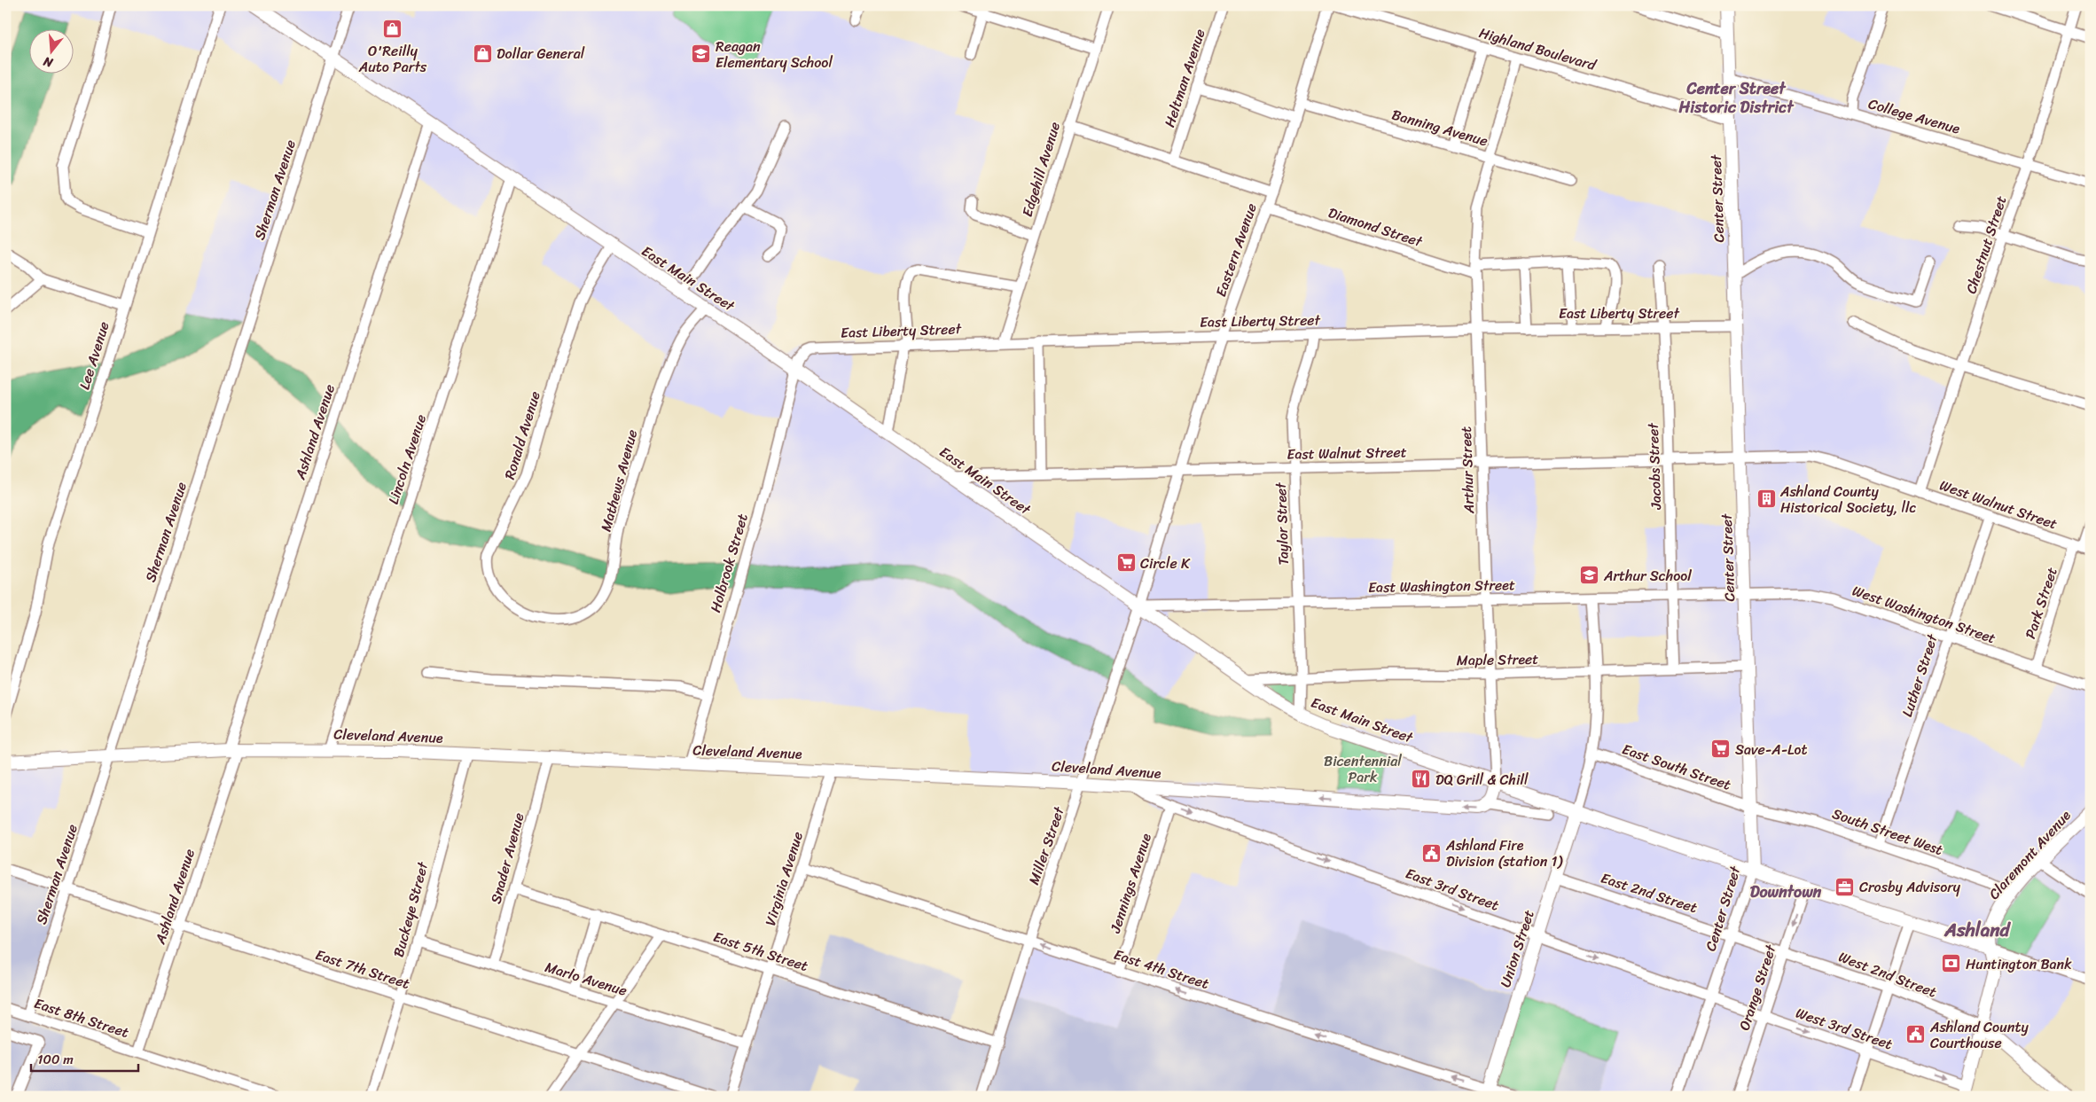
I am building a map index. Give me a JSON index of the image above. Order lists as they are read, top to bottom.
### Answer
{
  "streets": {
    "main road": [
      "Center Street",
      "East Main Street",
      "Cleveland Avenue",
      "Claremont Avenue",
      "Union Street"
    ],
    "street": [
      "Highland Boulevard",
      "Heltman Avenue",
      "College Avenue",
      "Banning Avenue",
      "Edgehill Avenue",
      "Sherman Avenue",
      "Diamond Street",
      "Chestnut Street",
      "Eastern Avenue",
      "East Liberty Street",
      "Lee Avenue",
      "Ashland Avenue",
      "Ronald Avenue",
      "East Walnut Street",
      "Lincoln Avenue",
      "Jacobs Street",
      "Arthur Street",
      "Mathews Avenue",
      "West Walnut Street",
      "Taylor Street",
      "Holbrook Street",
      "East Washington Street",
      "Park Street",
      "West Washington Street",
      "Maple Street",
      "Luther Street",
      "East South Street",
      "South Street West",
      "Miller Street",
      "Snader Avenue",
      "Virginia Avenue",
      "Jennings Avenue",
      "East 3rd Street",
      "East 2nd Street",
      "Buckeye Street",
      "East 5th Street",
      "East 7th Street",
      "East 4th Street",
      "West 2nd Street",
      "Marlo Avenue",
      "Orange Street",
      "East 8th Street",
      "West 3rd Street"
    ]
  },
  "crossings": [
    ["Highland Boulevard", "Center Street"],
    ["Highland Boulevard", "Arthur Street"],
    ["College Avenue", "Center Street"],
    ["College Avenue", "Chestnut Street"],
    ["Banning Avenue", "Eastern Avenue"],
    ["Banning Avenue", "Arthur Street"],
    ["Edgehill Avenue", "East Liberty Street"],
    ["Sherman Avenue", "East Main Street"],
    ["Sherman Avenue", "Cleveland Avenue"],
    ["Sherman Avenue", "East 7th Street"],
    ["Sherman Avenue", "East 8th Street"],
    ["Center Street", "East Main Street"],
    ["Center Street", "East Liberty Street"],
    ["Center Street", "East Walnut Street"],
    ["Center Street", "West Walnut Street"],
    ["Center Street", "East Washington Street"],
    ["Center Street", "West Washington Street"],
    ["Center Street", "Maple Street"],
    ["Center Street", "East South Street"],
    ["Center Street", "South Street West"],
    ["Center Street", "East 3rd Street"],
    ["Center Street", "East 2nd Street"],
    ["Diamond Street", "Eastern Avenue"],
    ["Diamond Street", "East Liberty Street"],
    ["Diamond Street", "Arthur Street"],
    ["Chestnut Street", "West Walnut Street"],
    ["Eastern Avenue", "East Main Street"],
    ["Eastern Avenue", "East Liberty Street"],
    ["Eastern Avenue", "East Walnut Street"],
    ["Eastern Avenue", "East Washington Street"],
    ["Eastern Avenue", "Miller Street"],
    ["East Main Street", "East Liberty Street"],
    ["East Main Street", "Ashland Avenue"],
    ["East Main Street", "Ronald Avenue"],
    ["East Main Street", "East Walnut Street"],
    ["East Main Street", "Lincoln Avenue"],
    ["East Main Street", "Arthur Street"],
    ["East Main Street", "Mathews Avenue"],
    ["East Main Street", "Taylor Street"],
    ["East Main Street", "Holbrook Street"],
    ["East Main Street", "East Washington Street"],
    ["East Main Street", "Maple Street"],
    ["East Main Street", "Miller Street"],
    ["East Main Street", "Claremont Avenue"],
    ["East Main Street", "Union Street"],
    ["East Main Street", "Orange Street"],
    ["East Liberty Street", "Jacobs Street"],
    ["East Liberty Street", "Arthur Street"],
    ["East Liberty Street", "Taylor Street"],
    ["East Liberty Street", "Holbrook Street"],
    ["Ashland Avenue", "Cleveland Avenue"],
    ["Ashland Avenue", "East 7th Street"],
    ["Ashland Avenue", "East 8th Street"],
    ["Ronald Avenue", "Mathews Avenue"],
    ["East Walnut Street", "Jacobs Street"],
    ["East Walnut Street", "Arthur Street"],
    ["East Walnut Street", "West Walnut Street"],
    ["East Walnut Street", "Taylor Street"],
    ["Lincoln Avenue", "Cleveland Avenue"],
    ["Jacobs Street", "East Washington Street"],
    ["Jacobs Street", "Maple Street"],
    ["Arthur Street", "East Washington Street"],
    ["Arthur Street", "Maple Street"],
    ["West Walnut Street", "Park Street"],
    ["West Walnut Street", "Luther Street"],
    ["Taylor Street", "East Washington Street"],
    ["Taylor Street", "Maple Street"],
    ["Holbrook Street", "Cleveland Avenue"],
    ["East Washington Street", "West Washington Street"],
    ["East Washington Street", "Miller Street"],
    ["Park Street", "West Washington Street"],
    ["West Washington Street", "Luther Street"],
    ["Luther Street", "South Street West"],
    ["Cleveland Avenue", "Miller Street"],
    ["Cleveland Avenue", "Snader Avenue"],
    ["Cleveland Avenue", "Virginia Avenue"],
    ["Cleveland Avenue", "East 3rd Street"],
    ["Cleveland Avenue", "Buckeye Street"],
    ["East South Street", "South Street West"],
    ["South Street West", "Claremont Avenue"],
    ["Miller Street", "East 5th Street"],
    ["Miller Street", "East 4th Street"],
    ["Snader Avenue", "East 5th Street"],
    ["Snader Avenue", "Marlo Avenue"],
    ["Virginia Avenue", "East 5th Street"],
    ["Virginia Avenue", "East 4th Street"],
    ["Virginia Avenue", "Marlo Avenue"],
    ["Jennings Avenue", "East 3rd Street"],
    ["Jennings Avenue", "East 4th Street"],
    ["East 3rd Street", "Union Street"],
    ["East 3rd Street", "Orange Street"],
    ["East 3rd Street", "West 3rd Street"],
    ["East 2nd Street", "Union Street"],
    ["East 2nd Street", "West 2nd Street"],
    ["East 2nd Street", "Orange Street"],
    ["Buckeye Street", "East 7th Street"],
    ["Buckeye Street", "Marlo Avenue"],
    ["Union Street", "East 4th Street"],
    ["West 2nd Street", "Orange Street"],
    ["Orange Street", "West 3rd Street"]
  ],
  "one_way": ["East 3rd Street", "East 4th Street", "West 3rd Street"],
  "districts": ["Center Street Historic District", "Downtown", "Ashland"],
  "parks": ["Bicentennial Park"],
  "places": {
    "shop": ["O'Reilly Auto Parts", "Dollar General"],
    "school or university": ["Reagan Elementary School", "Arthur School"],
    "building": ["Ashland County Historical Society, llc"],
    "supermarket": ["Circle K", "Save-A-Lot"],
    "restaurant": ["DQ Grill & Chill"],
    "public building": ["Ashland Fire Division (station 1)", "Ashland County Courthouse"],
    "office": ["Crosby Advisory"],
    "bank": ["Huntington Bank"]
  },
  "scale_bar": "100 m",
  "north": "bottom"
}
